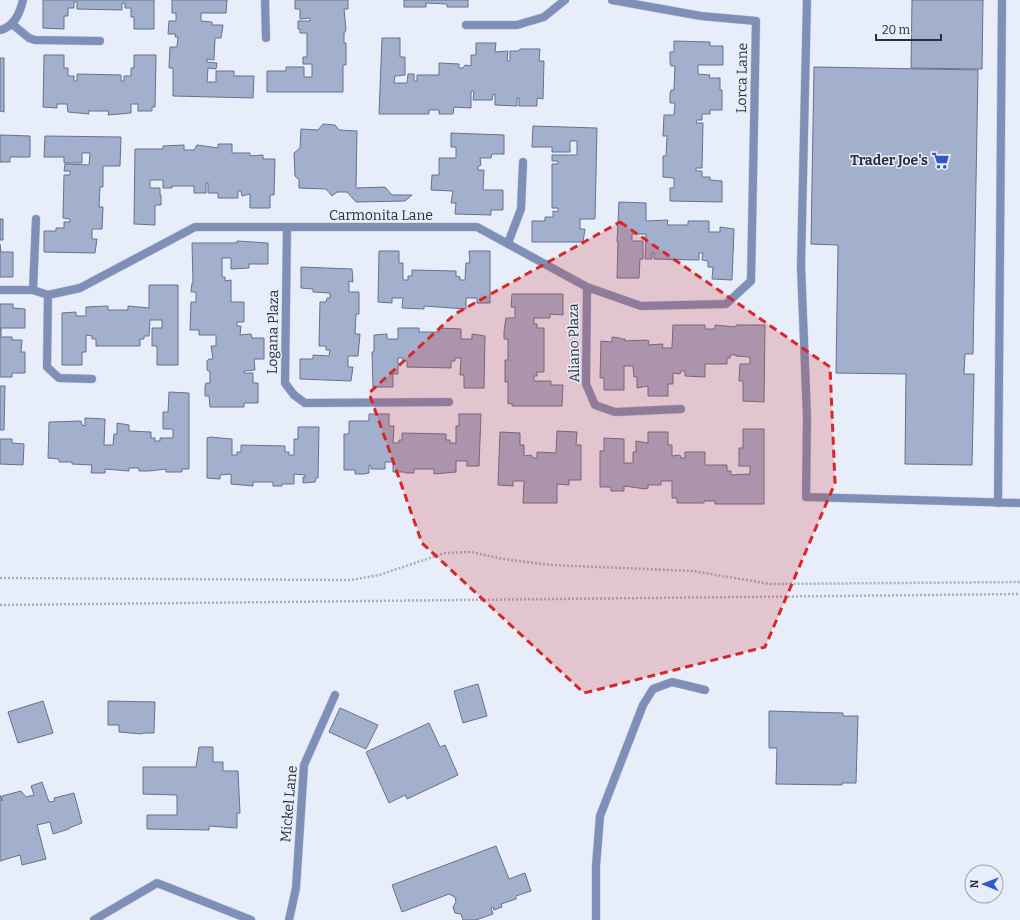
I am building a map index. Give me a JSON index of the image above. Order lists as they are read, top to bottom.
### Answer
{
  "streets": {
    "street": [
      "Lorca Lane",
      "Carmonita Lane",
      "Logana Plaza",
      "Aliano Plaza",
      "Mickel Lane"
    ]
  },
  "crossings": [
    ["Lorca Lane", "Carmonita Lane"],
    ["Carmonita Lane", "Logana Plaza"],
    ["Carmonita Lane", "Aliano Plaza"]
  ],
  "places": {
    "supermarket": ["Trader Joe's"]
  },
  "scale_bar": "20 m",
  "north": "left"
}
